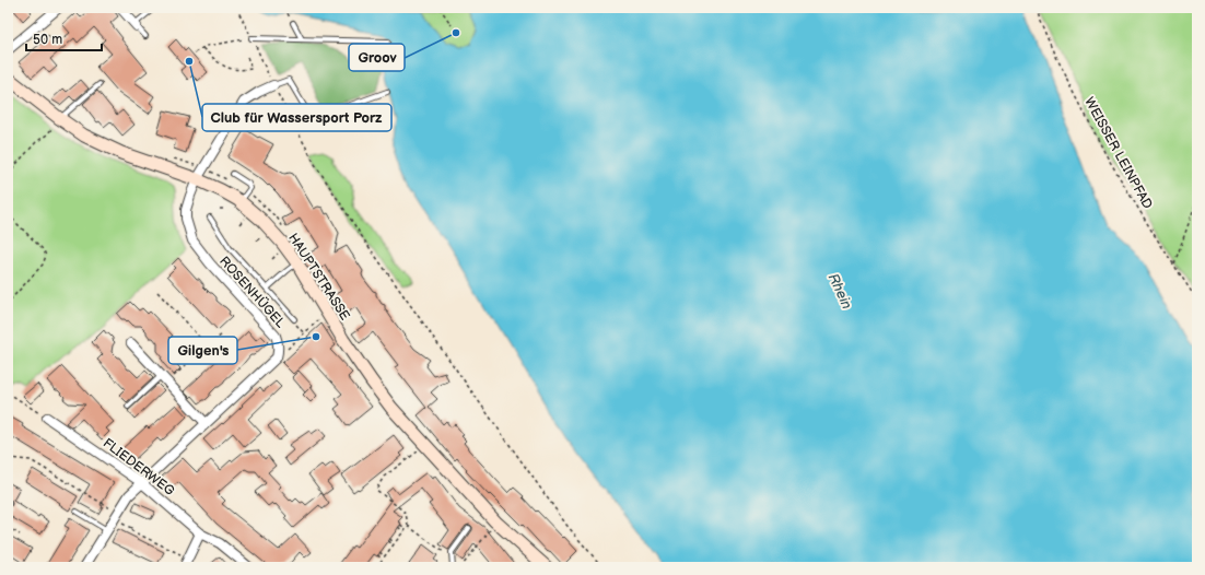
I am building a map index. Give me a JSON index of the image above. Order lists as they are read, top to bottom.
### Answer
{
  "streets": {
    "main road": ["HAUPTSTRASSE"],
    "street": ["ROSENHÜGEL", "FLIEDERWEG"],
    "path": ["WEISSER LEINPFAD"]
  },
  "crossings": [
    ["HAUPTSTRASSE", "ROSENHÜGEL"]
  ],
  "water": ["Rhein"],
  "places": ["Groov", "Club für Wassersport Porz", "Gilgen's"],
  "scale_bar": "50 m"
}
